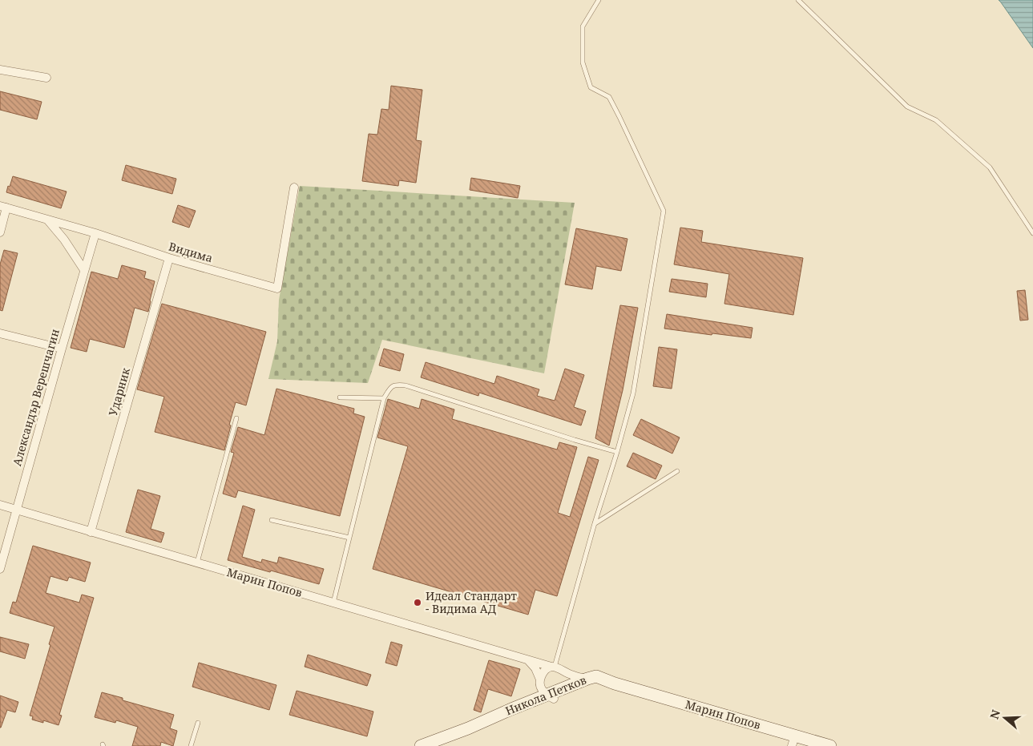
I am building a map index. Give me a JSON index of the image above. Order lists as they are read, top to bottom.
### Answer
{
  "streets": {
    "main road": ["Марин Попов", "Никола Петков"],
    "street": ["Видима", "Ударник", "Александър Верешчагин"]
  },
  "crossings": [
    ["Видима", "Ударник"],
    ["Видима", "Александър Верешчагин"],
    ["Ударник", "Марин Попов"],
    ["Александър Верешчагин", "Марин Попов"],
    ["Марин Попов", "Никола Петков"]
  ],
  "places": ["Идеал Стандарт - Видима АД"],
  "north": "left"
}
